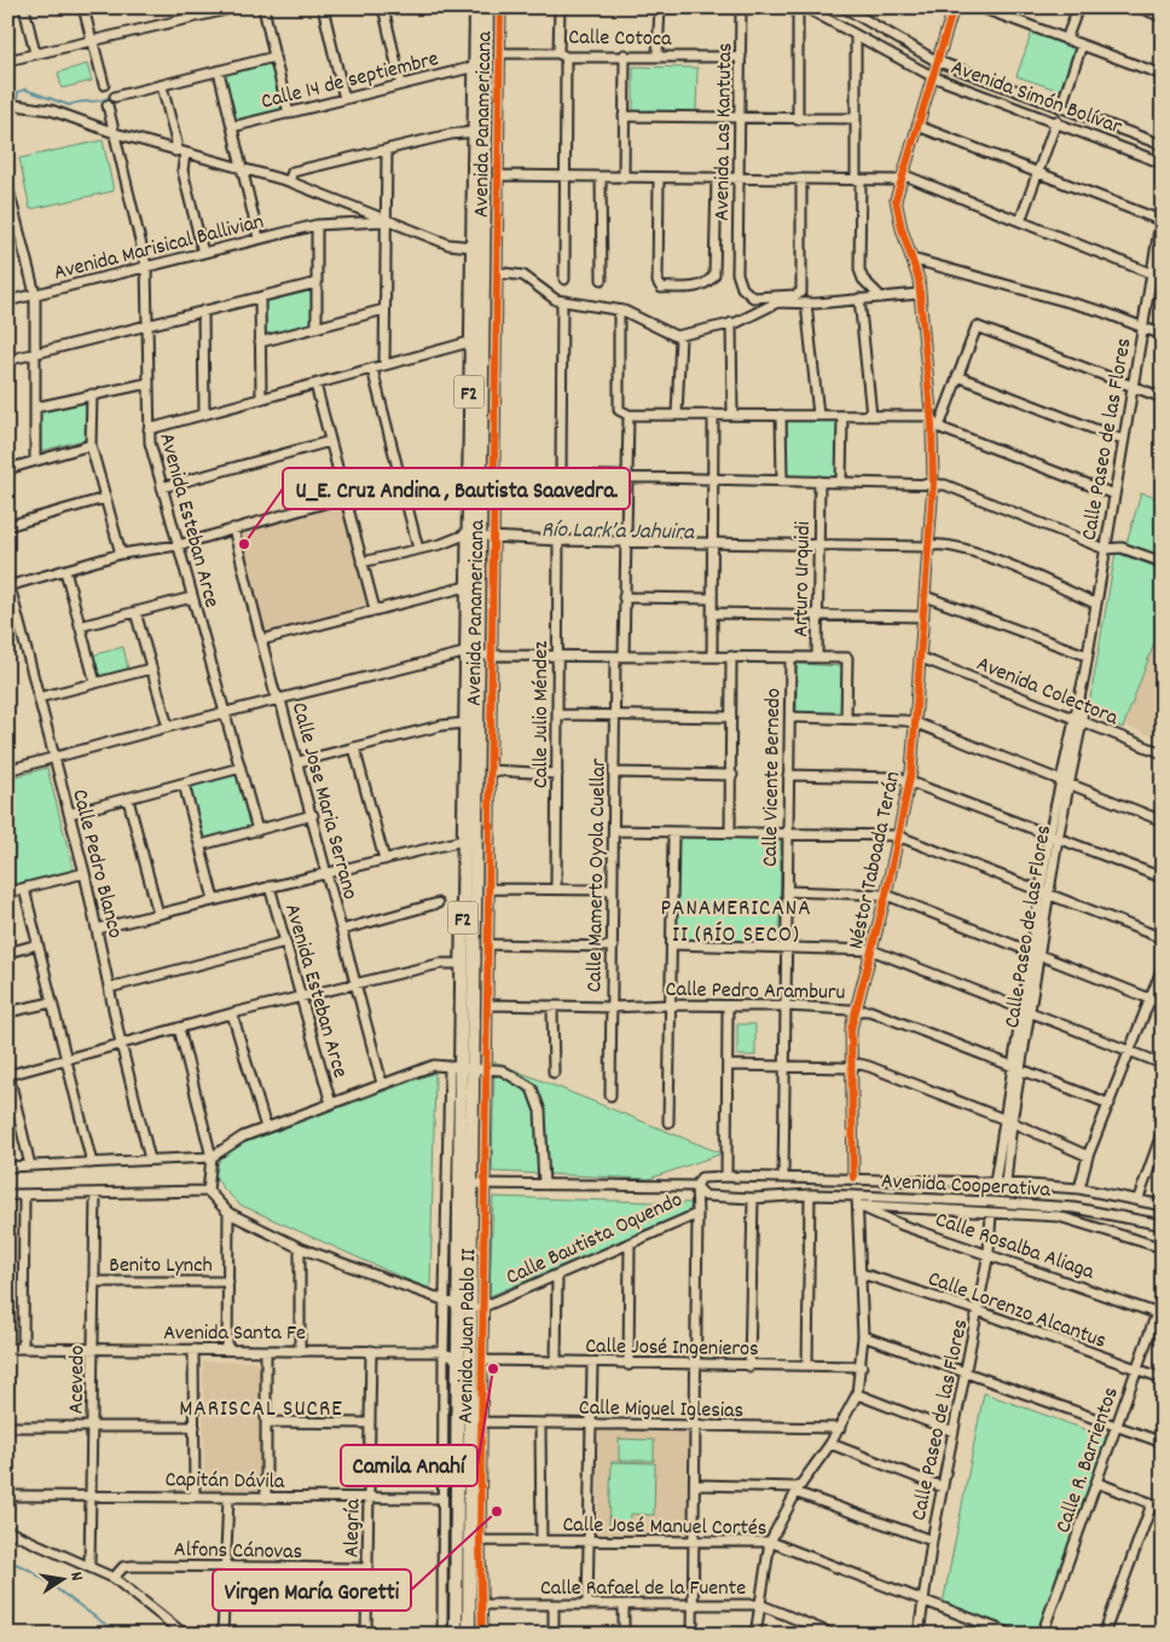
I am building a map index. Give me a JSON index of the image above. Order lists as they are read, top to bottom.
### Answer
{
  "streets": {
    "highway": ["Avenida Panamericana", "F2", "Avenida Juan Pablo II"],
    "street": [
      "Calle Cotoca",
      "Calle 14 de septiembre",
      "Avenida Simón Bolívar",
      "Avenida Las Kantutas",
      "Avenida Marisical Ballivian",
      "Calle Paseo de las Flores",
      "Avenida Esteban Arce",
      "Arturo Urquidi",
      "Avenida Colectora",
      "Calle Julio Méndez",
      "Calle Vicente Bernedo",
      "Calle Jose Maria Serrano",
      "Néstor Taboada Terán",
      "Calle Pedro Blanco",
      "Calle Mamerto Oyola Cuellar",
      "Calle Pedro Aramburu",
      "Avenida Cooperativa",
      "Calle Bautista Oquendo",
      "Calle Rosalba Aliaga",
      "Benito Lynch",
      "Calle Lorenzo Alcantus",
      "Avenida Santa Fe",
      "Calle José Ingenieros",
      "Acevedo",
      "Calle Miguel Iglesias",
      "Calle R. Barrientos",
      "Capitán Dávila",
      "Calle José Manuel Cortés",
      "Alegría",
      "Alfons Cánovas",
      "Calle Rafael de la Fuente"
    ]
  },
  "crossings": [
    ["Calle Cotoca", "Avenida Panamericana"],
    ["Calle Cotoca", "Avenida Las Kantutas"],
    ["Calle 14 de septiembre", "Avenida Panamericana"],
    ["Avenida Panamericana", "Calle Pedro Aramburu"],
    ["Avenida Panamericana", "Avenida Cooperativa"],
    ["Avenida Panamericana", "Avenida Juan Pablo II"],
    ["Avenida Marisical Ballivian", "Avenida Esteban Arce"],
    ["Calle Paseo de las Flores", "Avenida Colectora"],
    ["Calle Paseo de las Flores", "Calle Pedro Aramburu"],
    ["Calle Paseo de las Flores", "Avenida Cooperativa"],
    ["Calle Paseo de las Flores", "Calle Rosalba Aliaga"],
    ["Calle Paseo de las Flores", "Calle Lorenzo Alcantus"],
    ["Calle Paseo de las Flores", "Calle José Manuel Cortés"],
    ["Arturo Urquidi", "Calle Vicente Bernedo"],
    ["Avenida Colectora", "Néstor Taboada Terán"],
    ["Calle Vicente Bernedo", "Calle Pedro Aramburu"],
    ["Calle Vicente Bernedo", "Avenida Cooperativa"],
    ["Néstor Taboada Terán", "Calle Pedro Aramburu"],
    ["Néstor Taboada Terán", "Avenida Cooperativa"],
    ["Calle Mamerto Oyola Cuellar", "Calle Pedro Aramburu"],
    ["Avenida Cooperativa", "Calle Bautista Oquendo"],
    ["Avenida Cooperativa", "Avenida Juan Pablo II"],
    ["Calle Bautista Oquendo", "Avenida Juan Pablo II"],
    ["Calle Rosalba Aliaga", "Calle R. Barrientos"],
    ["Benito Lynch", "Acevedo"],
    ["Calle Lorenzo Alcantus", "Calle R. Barrientos"],
    ["Avenida Santa Fe", "Avenida Juan Pablo II"],
    ["Avenida Santa Fe", "Acevedo"],
    ["Avenida Santa Fe", "Alegría"],
    ["Avenida Juan Pablo II", "Calle José Ingenieros"],
    ["Avenida Juan Pablo II", "Calle Miguel Iglesias"],
    ["Avenida Juan Pablo II", "Capitán Dávila"],
    ["Avenida Juan Pablo II", "Calle José Manuel Cortés"],
    ["Avenida Juan Pablo II", "Calle Rafael de la Fuente"],
    ["Acevedo", "Capitán Dávila"],
    ["Capitán Dávila", "Alegría"],
    ["Alegría", "Alfons Cánovas"]
  ],
  "districts": ["PANAMERICANA II (RÍO SECO)", "MARISCAL SUCRE"],
  "water": ["Río Lark’a Jahuira"],
  "places": ["U_E. Cruz Andina , Bautista Saavedra.", "Camila Anahí", "Virgen María Goretti"],
  "north": "right"
}
